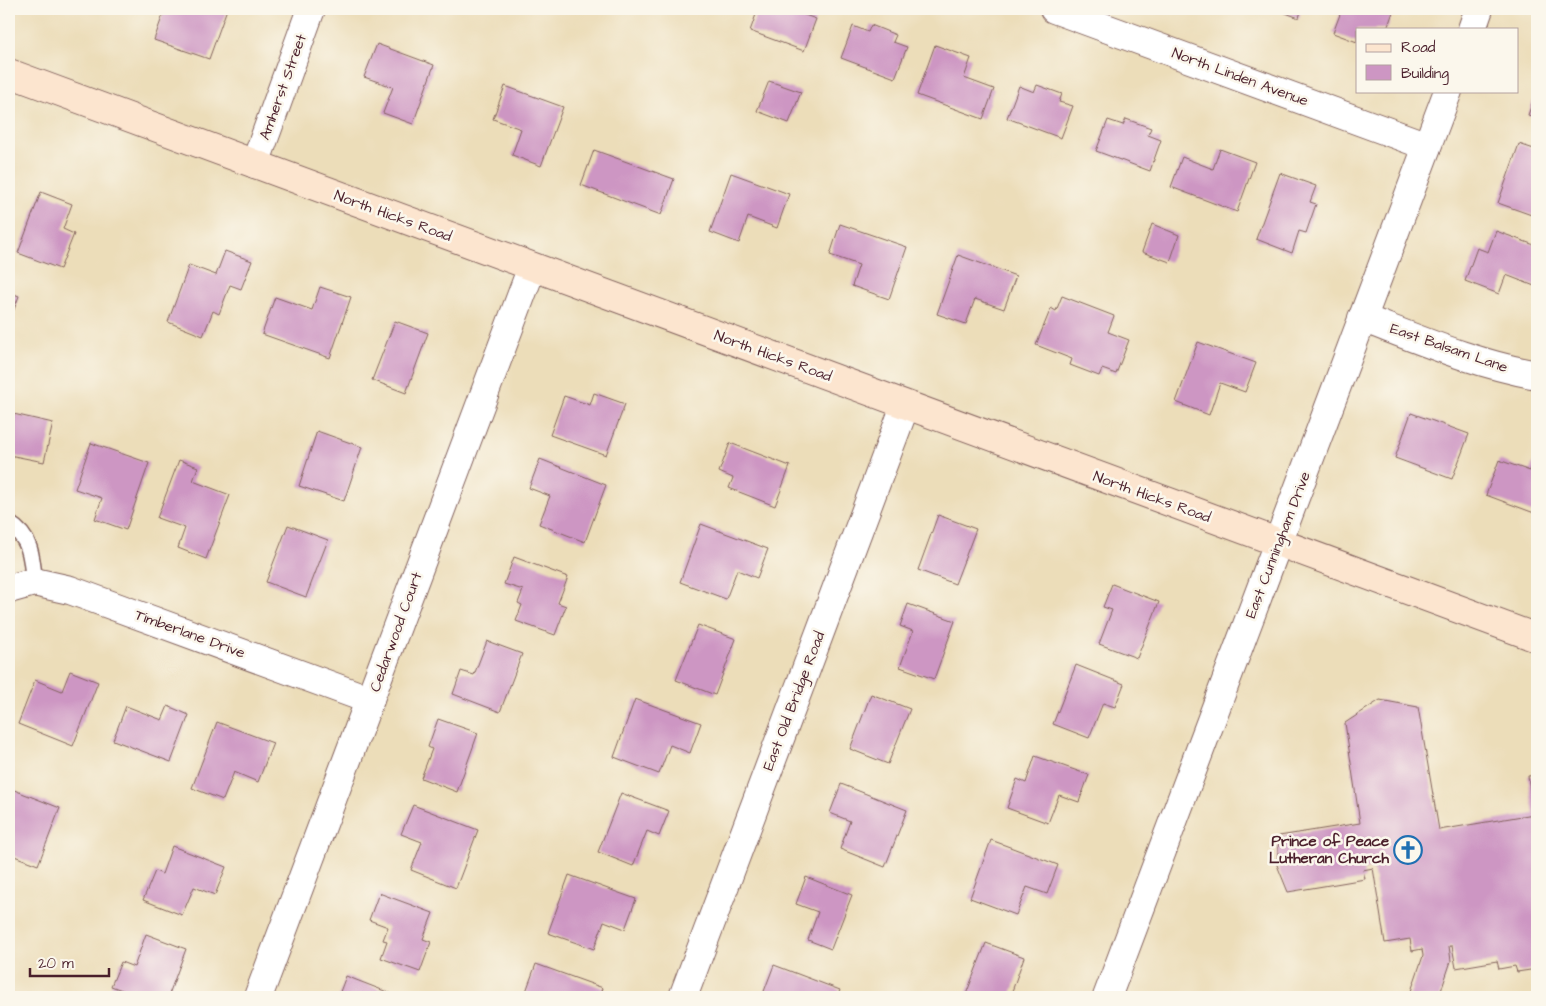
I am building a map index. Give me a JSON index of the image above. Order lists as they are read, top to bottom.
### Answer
{
  "streets": {
    "main road": ["North Hicks Road"],
    "street": [
      "North Linden Avenue",
      "Amherst Street",
      "East Balsam Lane",
      "East Cunningham Drive",
      "Cedarwood Court",
      "Timberlane Drive",
      "East Old Bridge Road"
    ]
  },
  "crossings": [
    ["North Linden Avenue", "East Cunningham Drive"],
    ["Amherst Street", "North Hicks Road"],
    ["North Hicks Road", "East Cunningham Drive"],
    ["North Hicks Road", "Cedarwood Court"],
    ["North Hicks Road", "East Old Bridge Road"],
    ["East Balsam Lane", "East Cunningham Drive"],
    ["Cedarwood Court", "Timberlane Drive"]
  ],
  "places": {
    "church": ["Prince of Peace Lutheran Church"]
  },
  "legend": ["Road", "Building"],
  "scale_bar": "20 m"
}
